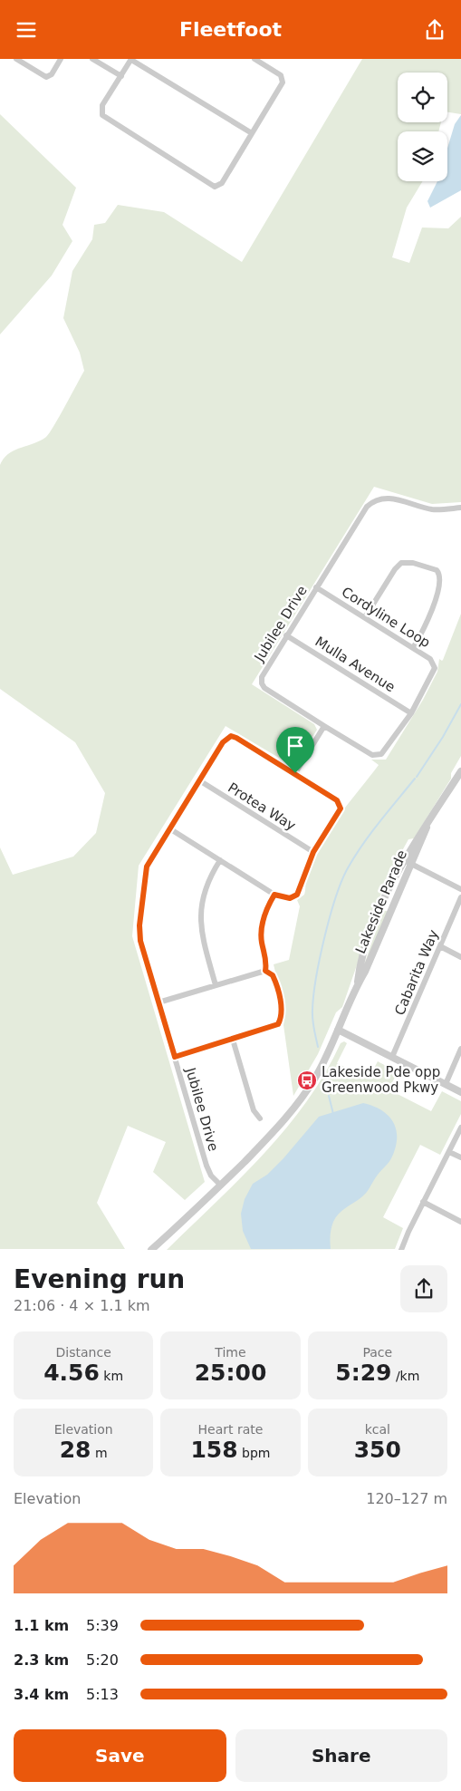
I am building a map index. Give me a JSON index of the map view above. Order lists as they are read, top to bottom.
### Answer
{
  "streets": {
    "street": [
      "Cordyline Loop",
      "Jubilee Drive",
      "Mulla Avenue",
      "Protea Way",
      "Lakeside Parade",
      "Cabarita Way"
    ]
  },
  "crossings": [
    ["Cordyline Loop", "Jubilee Drive"],
    ["Cordyline Loop", "Mulla Avenue"],
    ["Jubilee Drive", "Mulla Avenue"],
    ["Jubilee Drive", "Protea Way"],
    ["Jubilee Drive", "Lakeside Parade"]
  ],
  "places": {
    "bus stop": ["Lakeside Pde opp Greenwood Pkwy"]
  },
  "page": {
    "header": "Fleetfoot",
    "heading": ["Evening run", "21:06 · 4 × 1.1 km"],
    "stats": [
      ["Distance", "4.56 km"],
      ["Time", "25:00"],
      ["Pace", "5:29 /km"],
      ["Elevation", "28 m"],
      ["Heart rate", "158 bpm"],
      ["kcal", "350"]
    ],
    "chart": ["Elevation", "120–127 m"],
    "list": [
      {
        "name": "1.1 km",
        "note": "5:39"
      },
      {
        "name": "2.3 km",
        "note": "5:20"
      },
      {
        "name": "3.4 km",
        "note": "5:13"
      }
    ],
    "buttons": ["Save", "Share"]
  }
}
